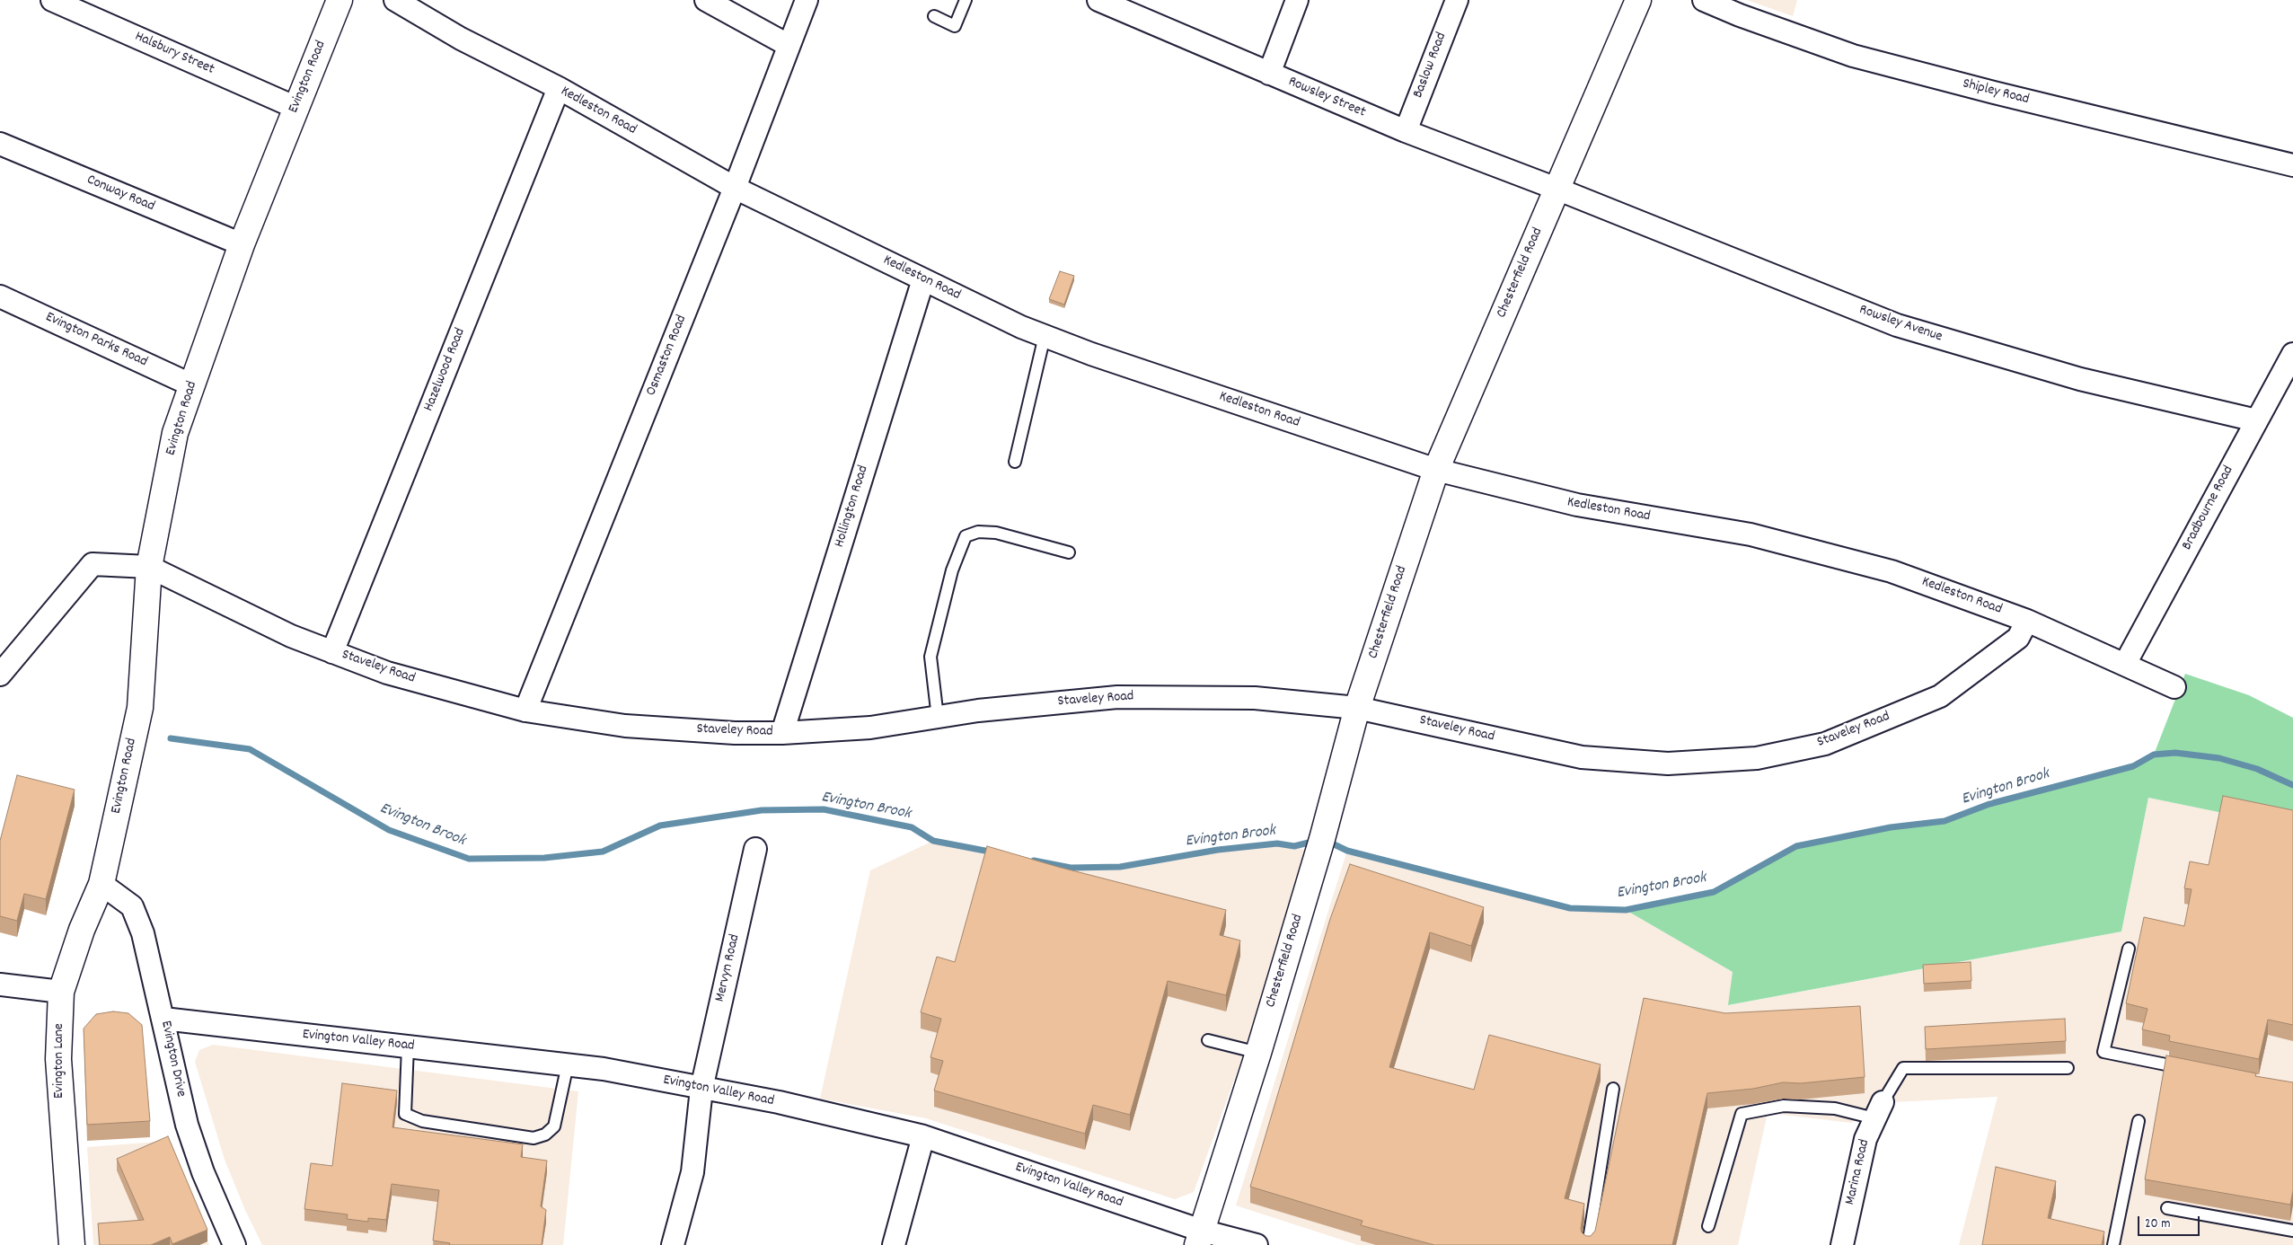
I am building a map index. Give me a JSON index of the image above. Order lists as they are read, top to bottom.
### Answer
{
  "streets": {
    "street": [
      "Halsbury Street",
      "Baslow Road",
      "Evington Road",
      "Shipley Road",
      "Rowsley Street",
      "Kedleston Road",
      "Conway Road",
      "Chesterfield Road",
      "Rowsley Avenue",
      "Evington Parks Road",
      "Osmaston Road",
      "Hazelwood Road",
      "Hollington Road",
      "Bradbourne Road",
      "Staveley Road",
      "Mervyn Road",
      "Evington Valley Road",
      "Evington Drive",
      "Evington Lane",
      "Marina Road"
    ]
  },
  "crossings": [
    ["Halsbury Street", "Evington Road"],
    ["Baslow Road", "Rowsley Street"],
    ["Evington Road", "Conway Road"],
    ["Evington Road", "Evington Parks Road"],
    ["Evington Road", "Staveley Road"],
    ["Evington Road", "Evington Drive"],
    ["Evington Road", "Evington Lane"],
    ["Rowsley Street", "Chesterfield Road"],
    ["Rowsley Street", "Rowsley Avenue"],
    ["Kedleston Road", "Chesterfield Road"],
    ["Kedleston Road", "Osmaston Road"],
    ["Kedleston Road", "Hazelwood Road"],
    ["Kedleston Road", "Hollington Road"],
    ["Kedleston Road", "Bradbourne Road"],
    ["Kedleston Road", "Staveley Road"],
    ["Chesterfield Road", "Rowsley Avenue"],
    ["Chesterfield Road", "Staveley Road"],
    ["Chesterfield Road", "Evington Valley Road"],
    ["Rowsley Avenue", "Bradbourne Road"],
    ["Osmaston Road", "Staveley Road"],
    ["Hazelwood Road", "Staveley Road"],
    ["Hollington Road", "Staveley Road"],
    ["Mervyn Road", "Evington Valley Road"],
    ["Evington Valley Road", "Evington Drive"],
    ["Evington Drive", "Evington Lane"]
  ],
  "water": ["Evington Brook"],
  "scale_bar": "20 m"
}
